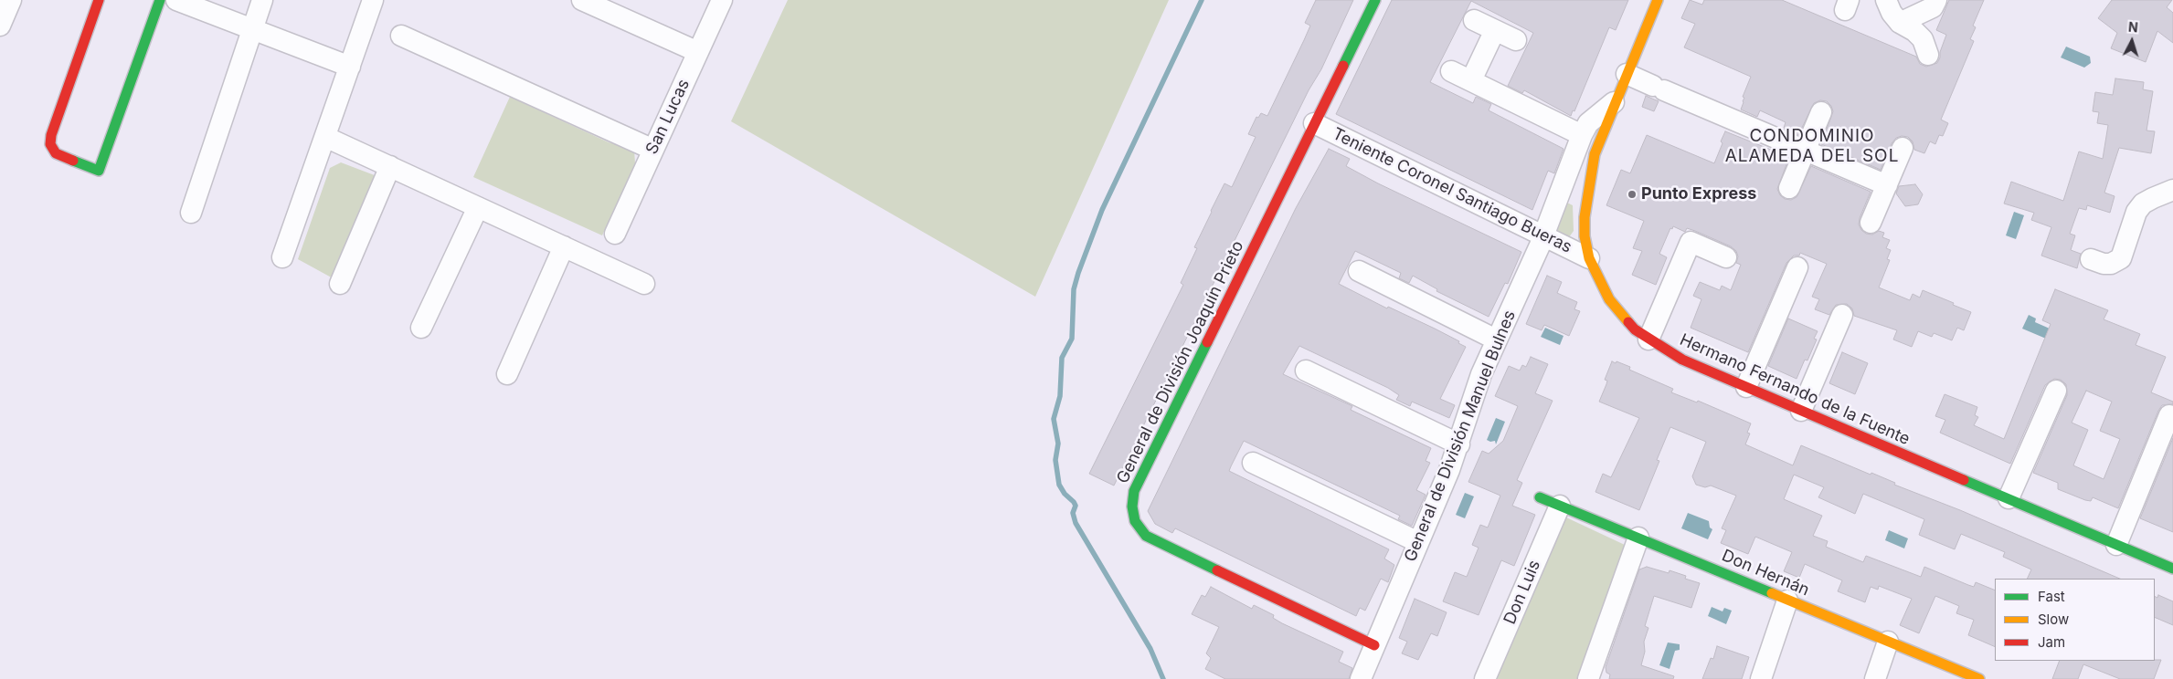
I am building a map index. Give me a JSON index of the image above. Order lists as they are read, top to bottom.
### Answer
{
  "streets": {
    "street": [
      "San Lucas",
      "Teniente Coronel Santiago Bueras",
      "General de División Joaquín Prieto",
      "Hermano Fernando de la Fuente",
      "General de División Manuel Bulnes",
      "Don Hernán",
      "Don Luis"
    ]
  },
  "crossings": [
    ["Teniente Coronel Santiago Bueras", "General de División Joaquín Prieto"],
    ["Teniente Coronel Santiago Bueras", "Hermano Fernando de la Fuente"],
    ["Teniente Coronel Santiago Bueras", "General de División Manuel Bulnes"],
    ["General de División Joaquín Prieto", "General de División Manuel Bulnes"],
    ["Hermano Fernando de la Fuente", "General de División Manuel Bulnes"],
    ["Don Hernán", "Don Luis"]
  ],
  "districts": ["CONDOMINIO ALAMEDA DEL SOL"],
  "places": ["Punto Express"],
  "legend": ["Fast", "Slow", "Jam"],
  "north": "top"
}
